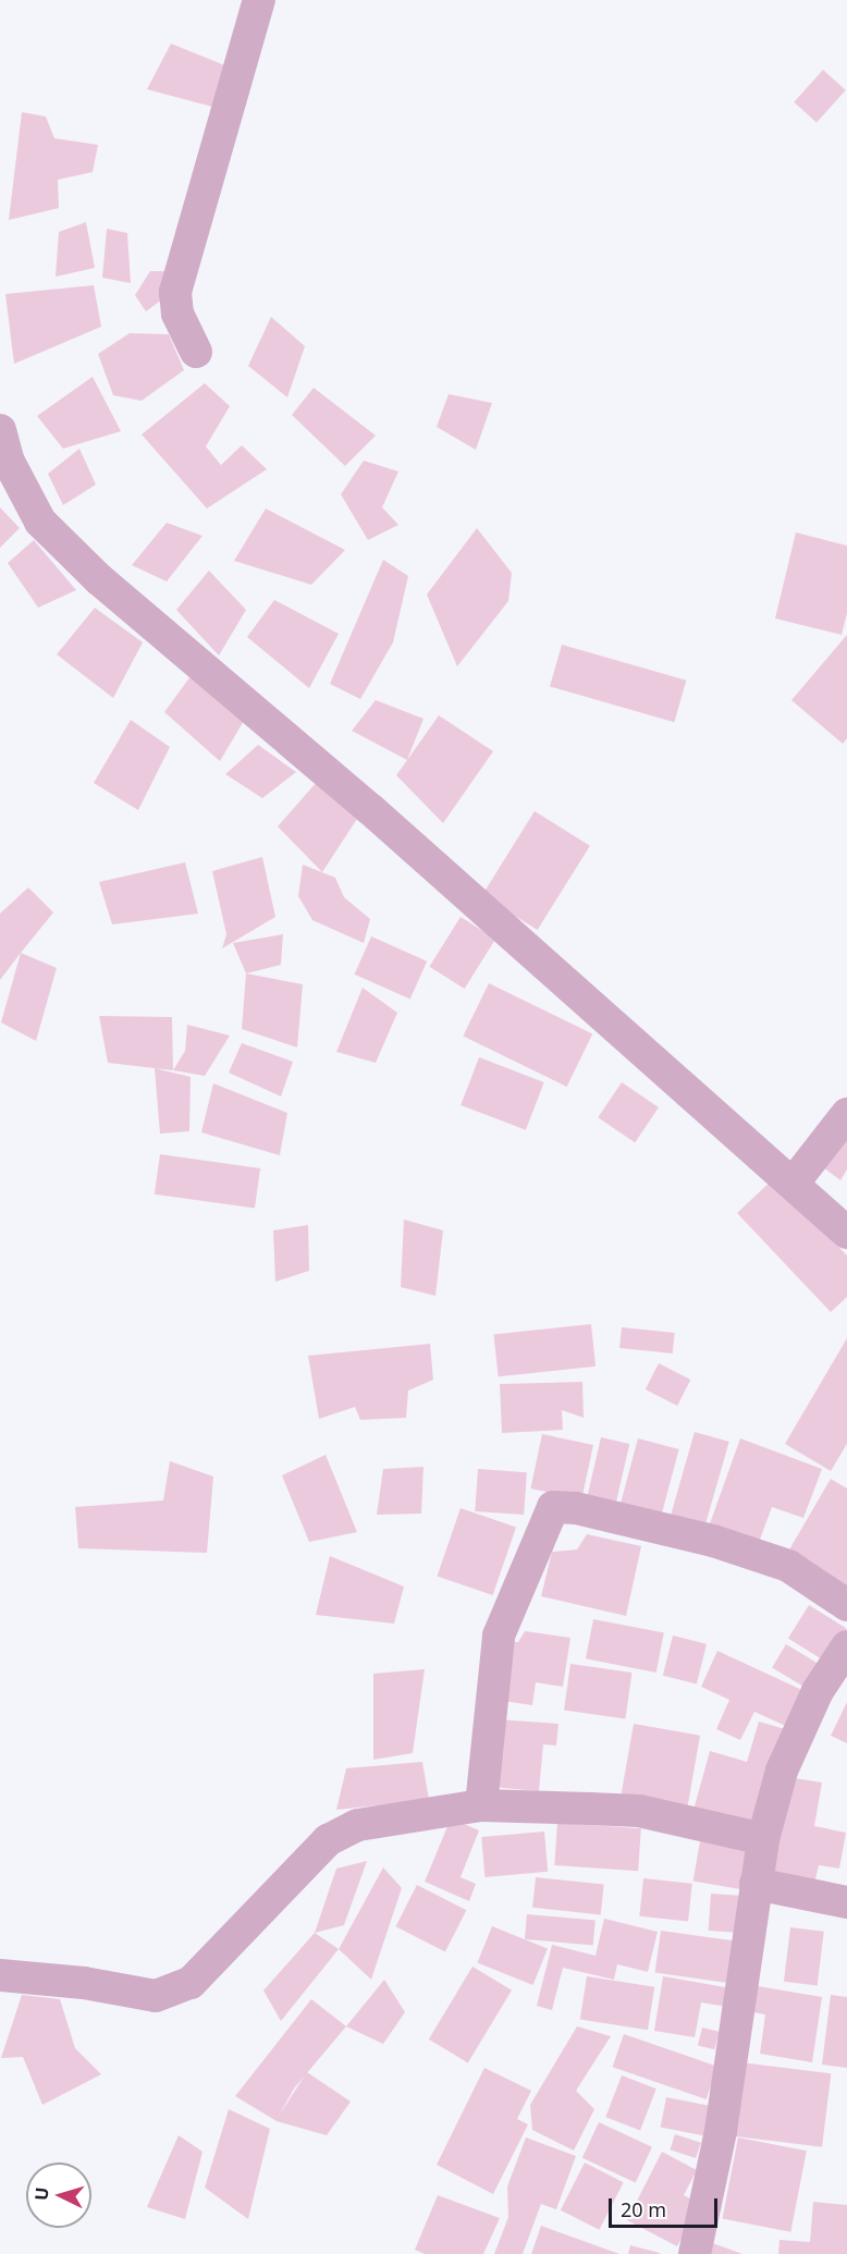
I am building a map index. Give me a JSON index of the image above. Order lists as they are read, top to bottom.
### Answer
{
  "scale_bar": "20 m",
  "north": "left"
}
